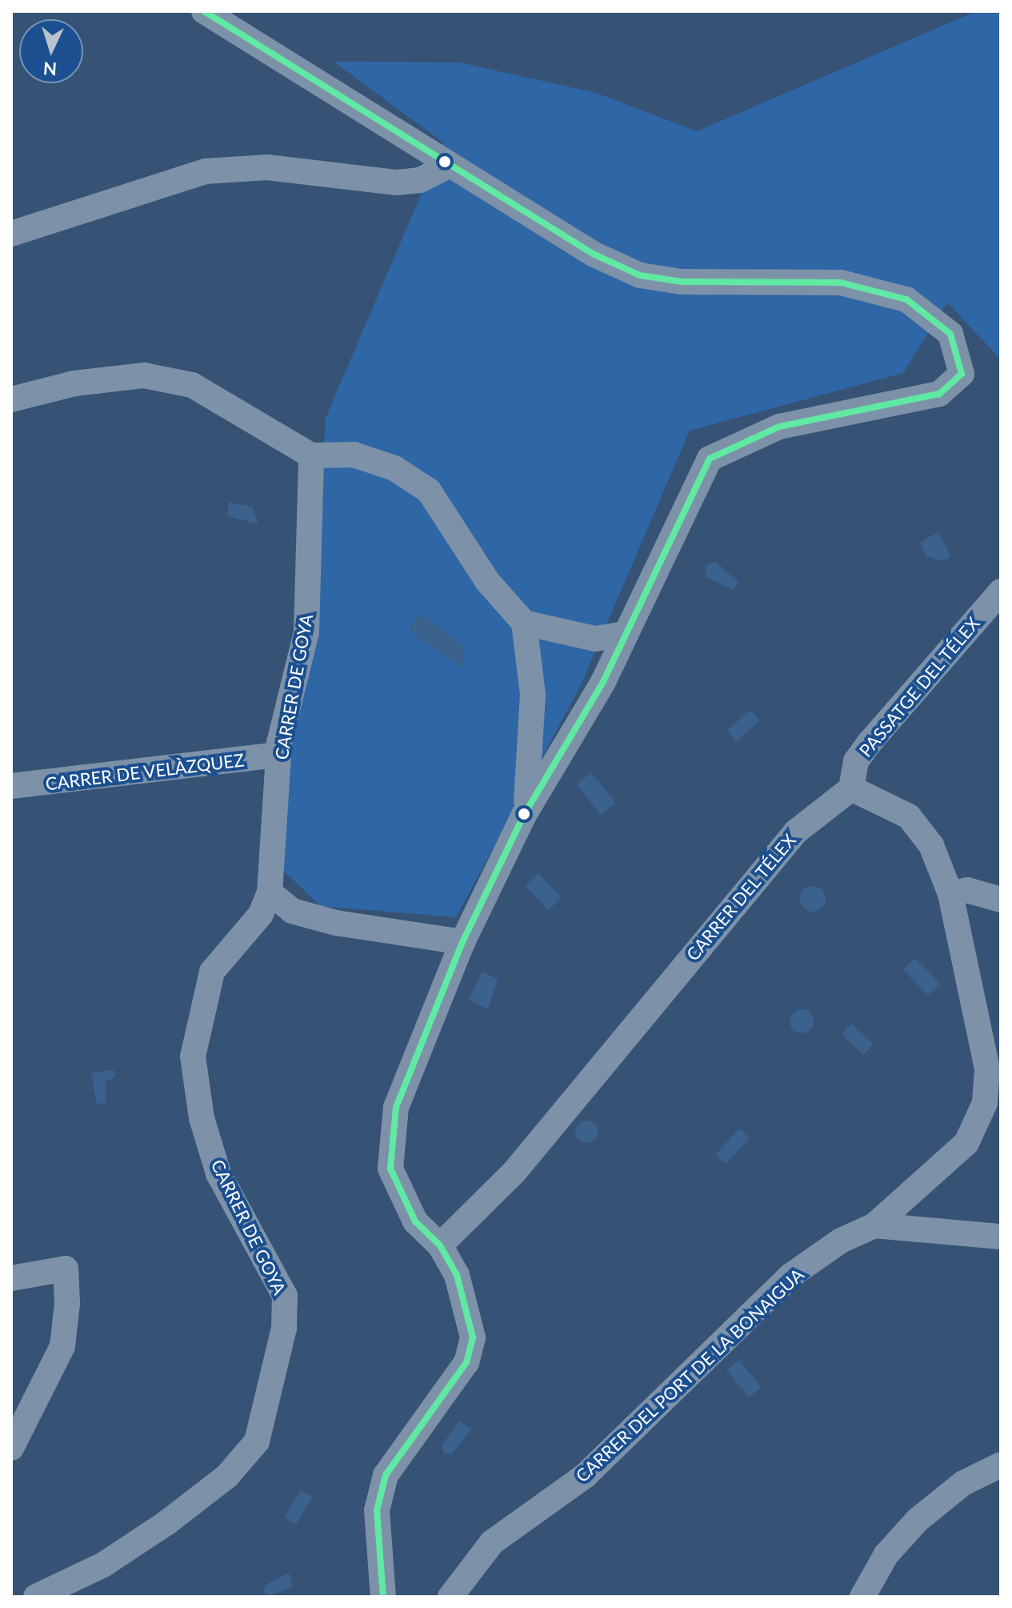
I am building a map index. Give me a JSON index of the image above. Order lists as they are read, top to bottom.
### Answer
{
  "streets": {
    "street": [
      "CARRER DE GOYA",
      "PASSATGE DEL TÉLEX",
      "CARRER DE VELÀZQUEZ",
      "CARRER DEL TÉLEX",
      "CARRER DEL PORT DE LA BONAIGUA"
    ]
  },
  "crossings": [
    ["CARRER DE GOYA", "CARRER DE VELÀZQUEZ"],
    ["PASSATGE DEL TÉLEX", "CARRER DEL TÉLEX"]
  ],
  "north": "bottom"
}
